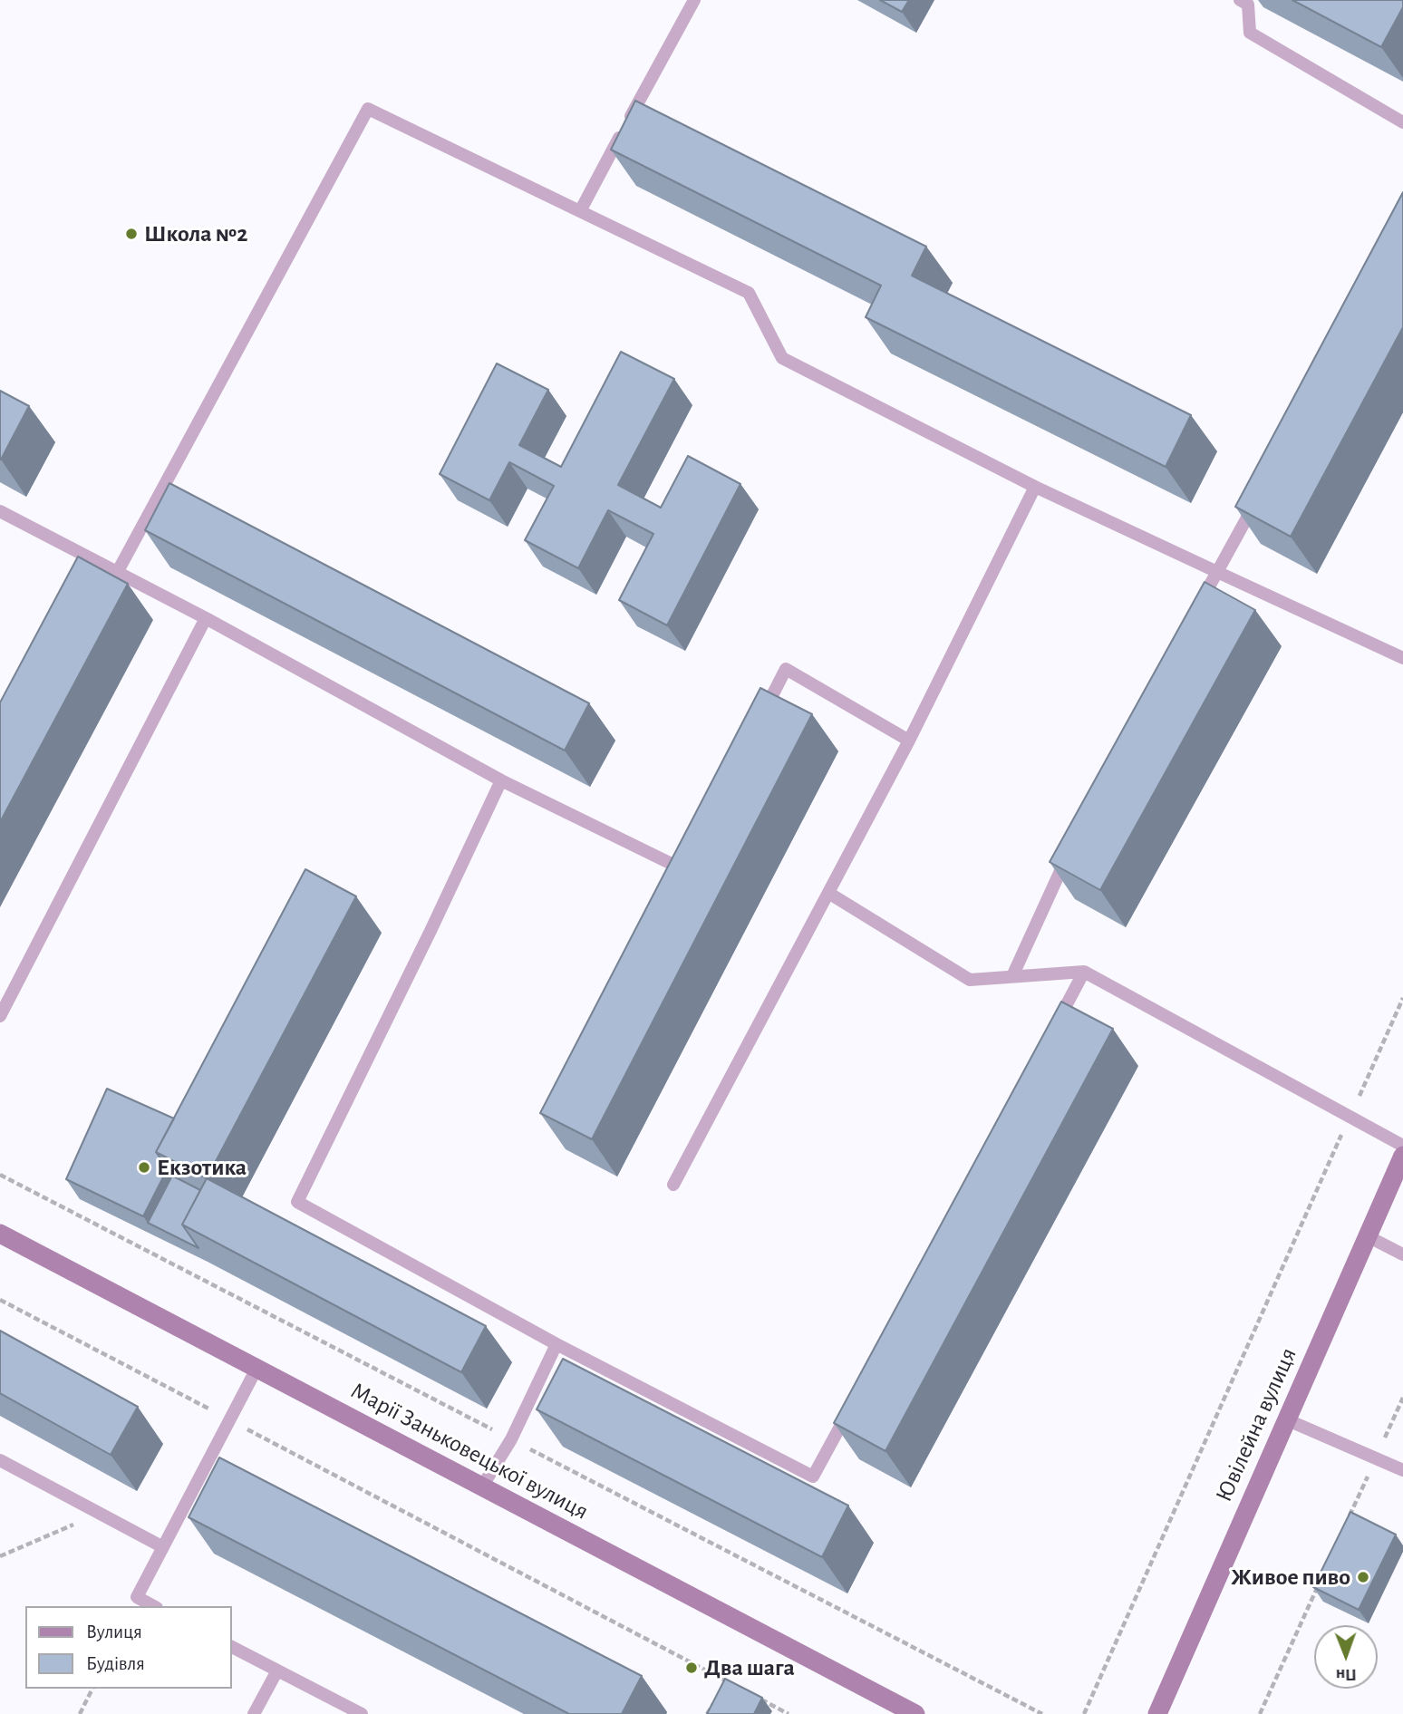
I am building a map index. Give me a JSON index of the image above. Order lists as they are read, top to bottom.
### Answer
{
  "streets": {
    "street": ["Ювілейна вулиця", "Марії Заньковецької вулиця"]
  },
  "places": [
    "Школа №2",
    "Екзотика",
    "Живое пиво",
    "Два шага"
  ],
  "legend": ["Вулиця", "Будівля"],
  "north": "bottom"
}
